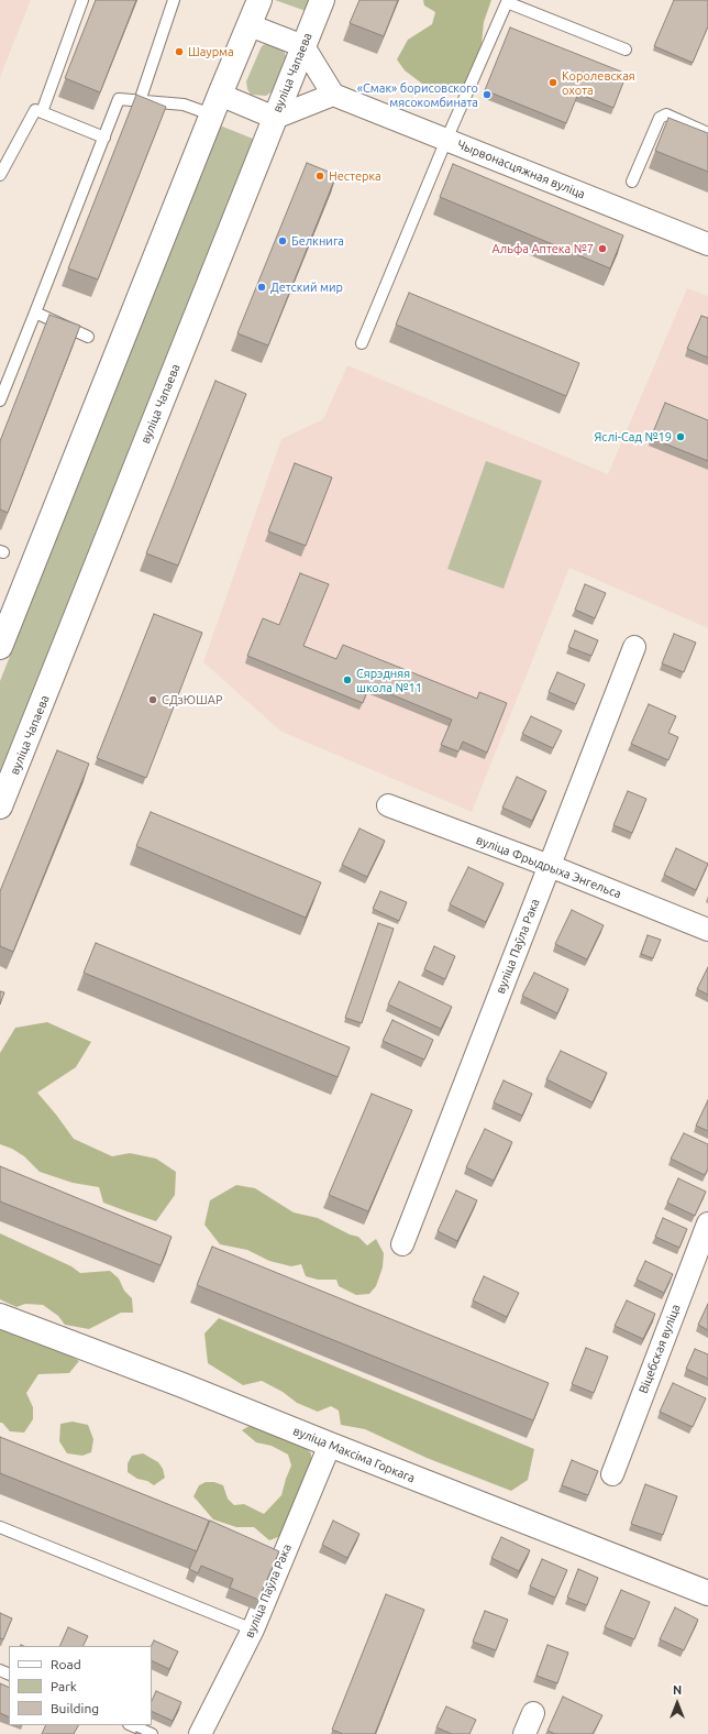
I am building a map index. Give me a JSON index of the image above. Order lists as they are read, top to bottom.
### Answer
{
  "streets": {
    "main road": ["вуліца Чапаева", "вуліца Максіма Горкага"],
    "street": [
      "Чырвонасцяжная вуліца",
      "вуліца Фрыдрыха Энгельса",
      "вуліца Паўла Рака",
      "Віцебская вуліца"
    ]
  },
  "crossings": [
    ["вуліца Фрыдрыха Энгельса", "вуліца Паўла Рака"],
    ["вуліца Паўла Рака", "вуліца Максіма Горкага"]
  ],
  "places": [
    "Шаурма",
    "Королевская охота",
    "«Смак» борисовского мясокомбината",
    "Нестерка",
    "Белкнига",
    "Альфа Аптека №7",
    "Детский мир",
    "Яслі-Сад №19",
    "Сярэдняя школа №11",
    "СДзЮШАР"
  ],
  "legend": ["Road", "Park", "Building"],
  "north": "top"
}
